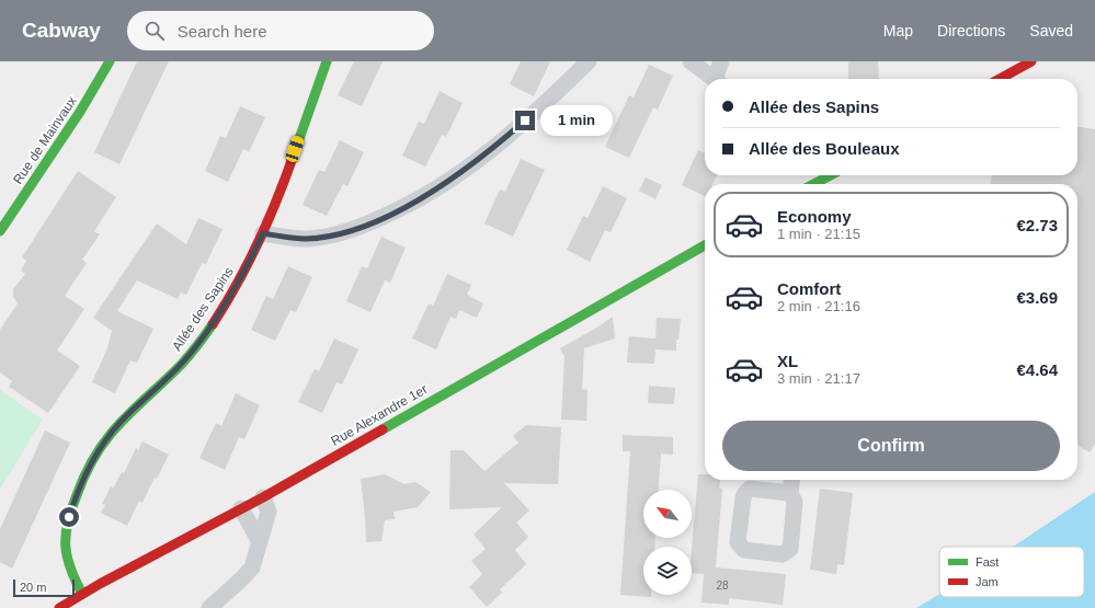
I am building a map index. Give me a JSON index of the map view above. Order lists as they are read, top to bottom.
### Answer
{
  "streets": {
    "main road": ["Rue de Mainvaux", "Allée des Sapins", "Rue Alexandre 1er"]
  },
  "crossings": [
    ["Allée des Sapins", "Rue Alexandre 1er"]
  ],
  "house_numbers": ["28"],
  "legend": ["Fast", "Jam"],
  "scale_bar": "20 m",
  "north": "top left",
  "page": {
    "header": "Cabway",
    "search": "Search here",
    "nav": ["Map", "Directions", "Saved"],
    "banner": ["Allée des Sapins", "Allée des Bouleaux"],
    "bubble": "1 min",
    "list": [
      {
        "name": "Economy",
        "note": "1 min · 21:15",
        "value": "€2.73"
      },
      {
        "name": "Comfort",
        "note": "2 min · 21:16",
        "value": "€3.69"
      },
      {
        "name": "XL",
        "note": "3 min · 21:17",
        "value": "€4.64"
      }
    ],
    "buttons": "Confirm",
    "scale": "20 m"
  }
}
